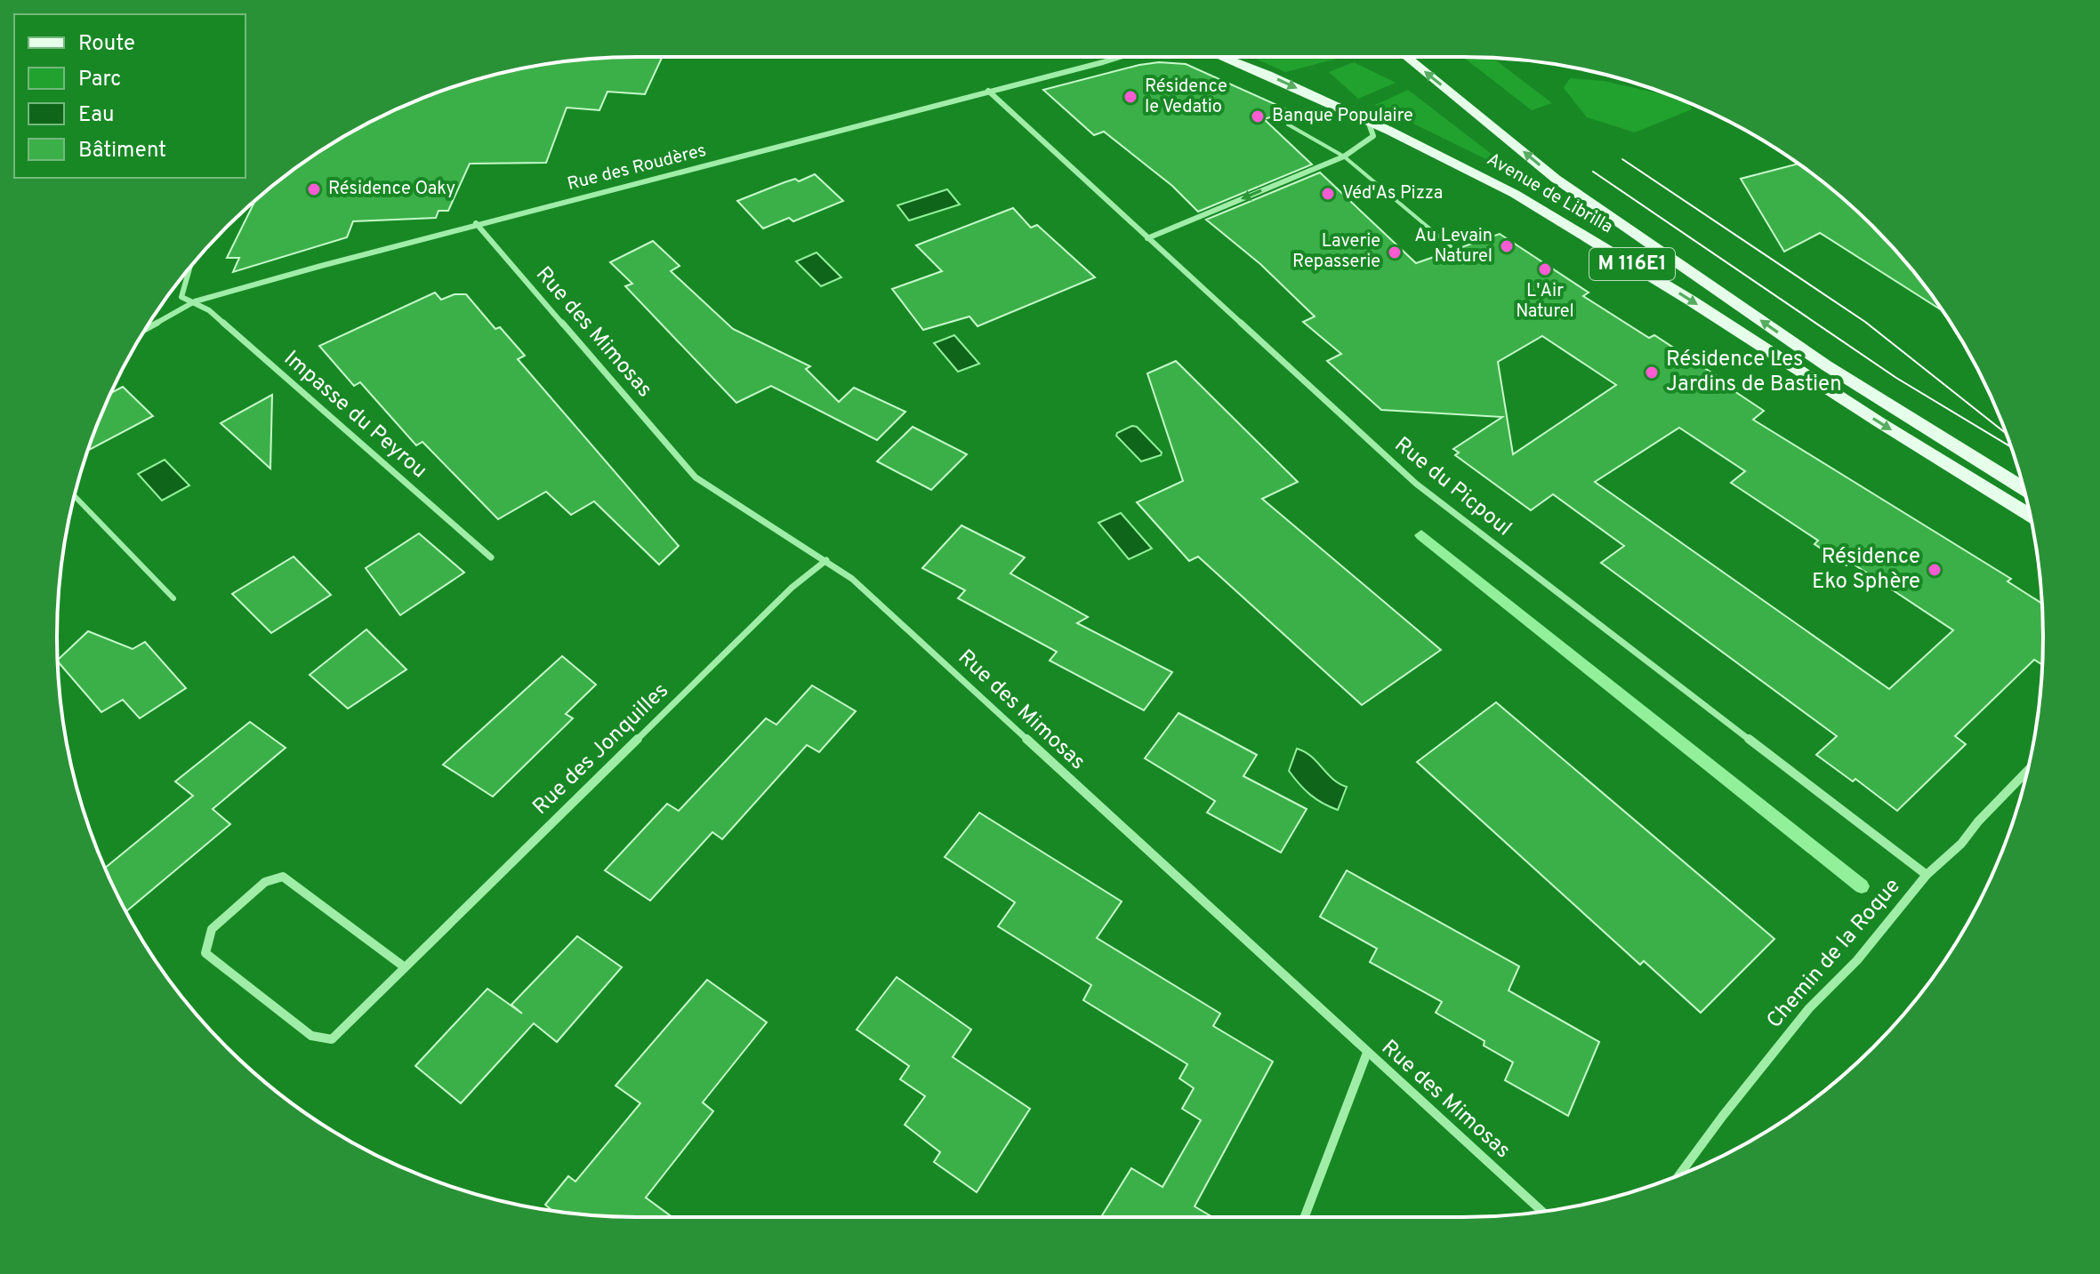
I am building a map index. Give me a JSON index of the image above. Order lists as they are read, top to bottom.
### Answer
{
  "streets": {
    "main road": ["Avenue de Librilla", "M 116E1"],
    "street": [
      "Rue des Roudères",
      "Rue des Mimosas",
      "Impasse du Peyrou",
      "Rue du Picpoul",
      "Rue des Jonquilles",
      "Chemin de la Roque"
    ]
  },
  "crossings": [
    ["Rue des Roudères", "Rue des Mimosas"],
    ["Rue des Roudères", "Impasse du Peyrou"],
    ["Rue des Roudères", "Rue du Picpoul"],
    ["Rue des Mimosas", "Rue des Jonquilles"],
    ["Rue du Picpoul", "Chemin de la Roque"]
  ],
  "places": [
    "Résidence le Vedatio",
    "Banque Populaire",
    "Résidence Oaky",
    "Véd'As Pizza",
    "Au Levain Naturel",
    "Laverie Repasserie",
    "L'Air Naturel",
    "Résidence Les Jardins de Bastien",
    "Résidence Eko Sphère"
  ],
  "legend": [
    "Route",
    "Parc",
    "Eau",
    "Bâtiment"
  ]
}
